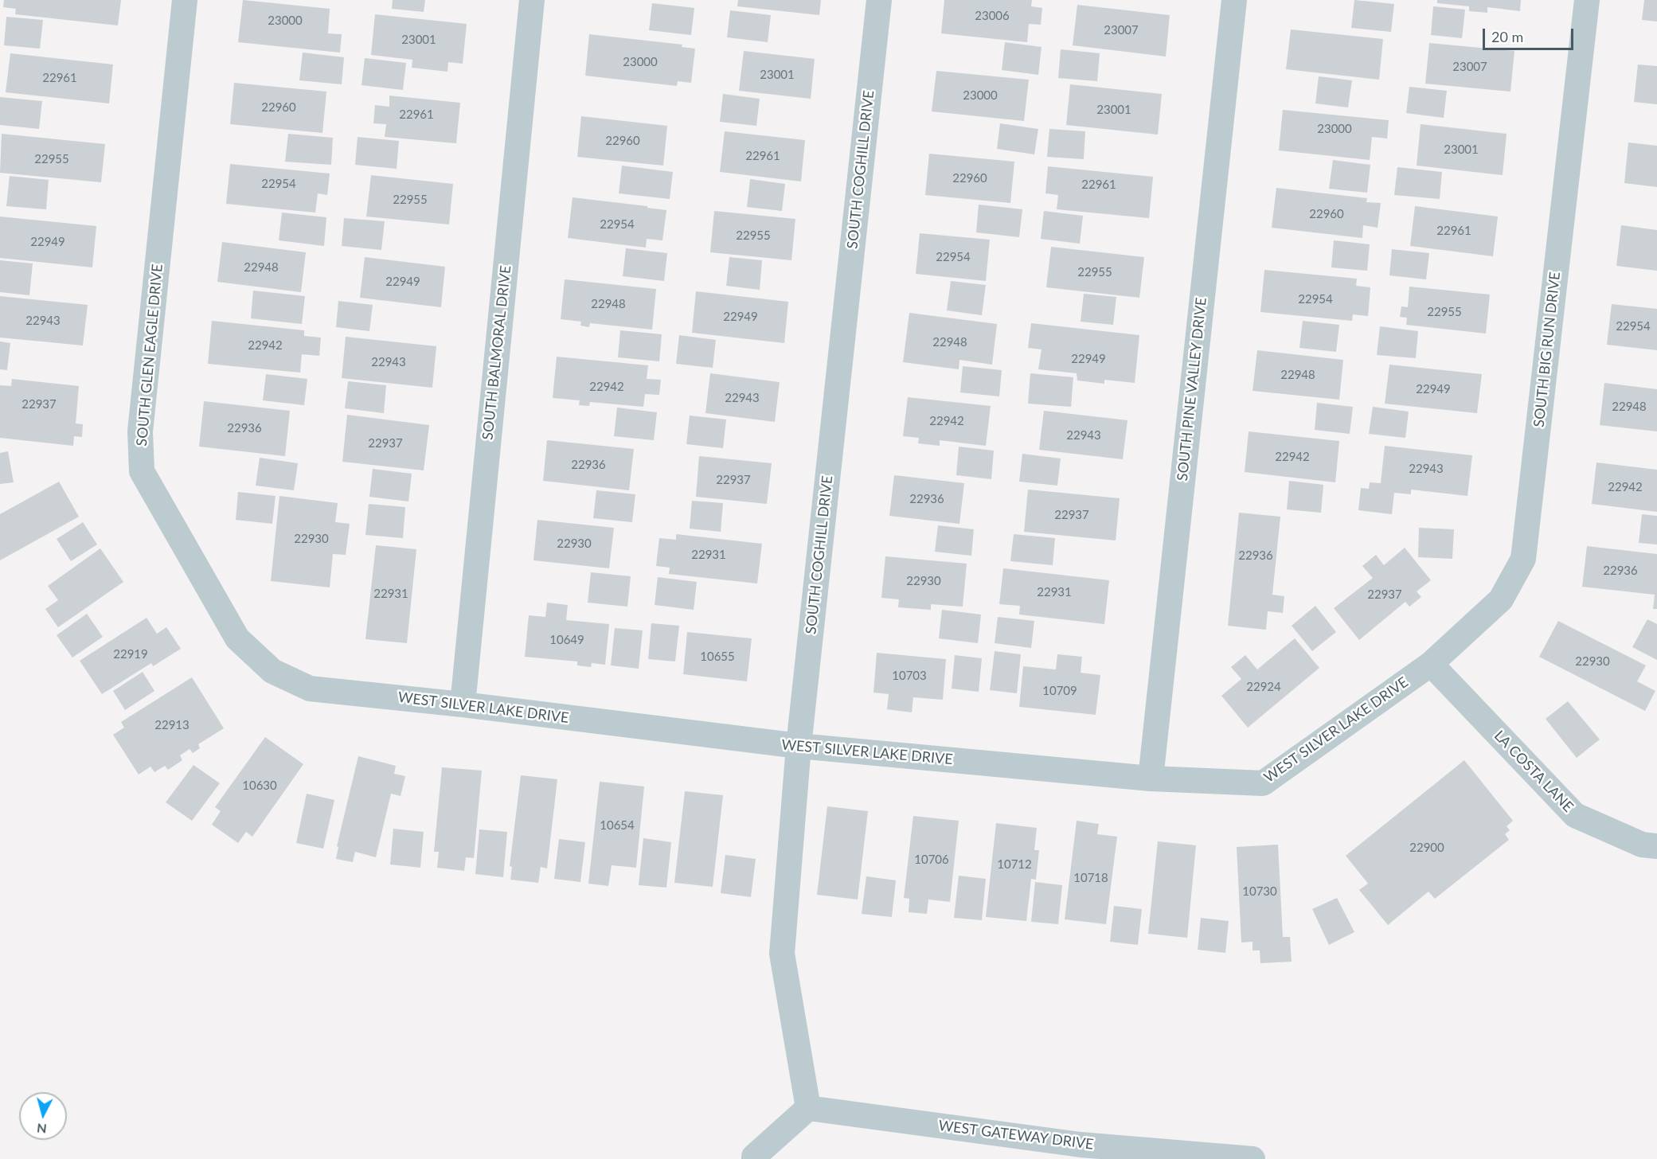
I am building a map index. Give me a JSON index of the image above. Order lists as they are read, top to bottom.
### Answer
{
  "streets": {
    "street": [
      "SOUTH COGHILL DRIVE",
      "SOUTH BIG RUN DRIVE",
      "SOUTH BALMORAL DRIVE",
      "SOUTH GLEN EAGLE DRIVE",
      "SOUTH PINE VALLEY DRIVE",
      "WEST SILVER LAKE DRIVE",
      "LA COSTA LANE",
      "WEST GATEWAY DRIVE"
    ]
  },
  "crossings": [
    ["SOUTH COGHILL DRIVE", "WEST SILVER LAKE DRIVE"],
    ["SOUTH COGHILL DRIVE", "WEST GATEWAY DRIVE"],
    ["SOUTH BIG RUN DRIVE", "WEST SILVER LAKE DRIVE"],
    ["SOUTH BIG RUN DRIVE", "LA COSTA LANE"],
    ["SOUTH BALMORAL DRIVE", "WEST SILVER LAKE DRIVE"],
    ["SOUTH GLEN EAGLE DRIVE", "WEST SILVER LAKE DRIVE"],
    ["SOUTH PINE VALLEY DRIVE", "WEST SILVER LAKE DRIVE"],
    ["WEST SILVER LAKE DRIVE", "LA COSTA LANE"]
  ],
  "house_numbers": [
    "23006",
    "23000",
    "23007",
    "23001",
    "23000",
    "23007",
    "23001",
    "22961",
    "23000",
    "22960",
    "23001",
    "22961",
    "23000",
    "22960",
    "23001",
    "22961",
    "22955",
    "22960",
    "22954",
    "22961",
    "22955",
    "22960",
    "22954",
    "22961",
    "22955",
    "22949",
    "22954",
    "22948",
    "22955",
    "22949",
    "22954",
    "22948",
    "22955",
    "22949",
    "22943",
    "22954",
    "22948",
    "22942",
    "22949",
    "22943",
    "22948",
    "22942",
    "22949",
    "22943",
    "22937",
    "22948",
    "22942",
    "22936",
    "22943",
    "22937",
    "22942",
    "22936",
    "22943",
    "22937",
    "22942",
    "22936",
    "22937",
    "22930",
    "22930",
    "22931",
    "22936",
    "22936",
    "22930",
    "22931",
    "22931",
    "22937",
    "10649",
    "22919",
    "10655",
    "22930",
    "10703",
    "22924",
    "10709",
    "22913",
    "10630",
    "10654",
    "22900",
    "10706",
    "10712",
    "10718",
    "10730"
  ],
  "scale_bar": "20 m",
  "north": "bottom"
}
